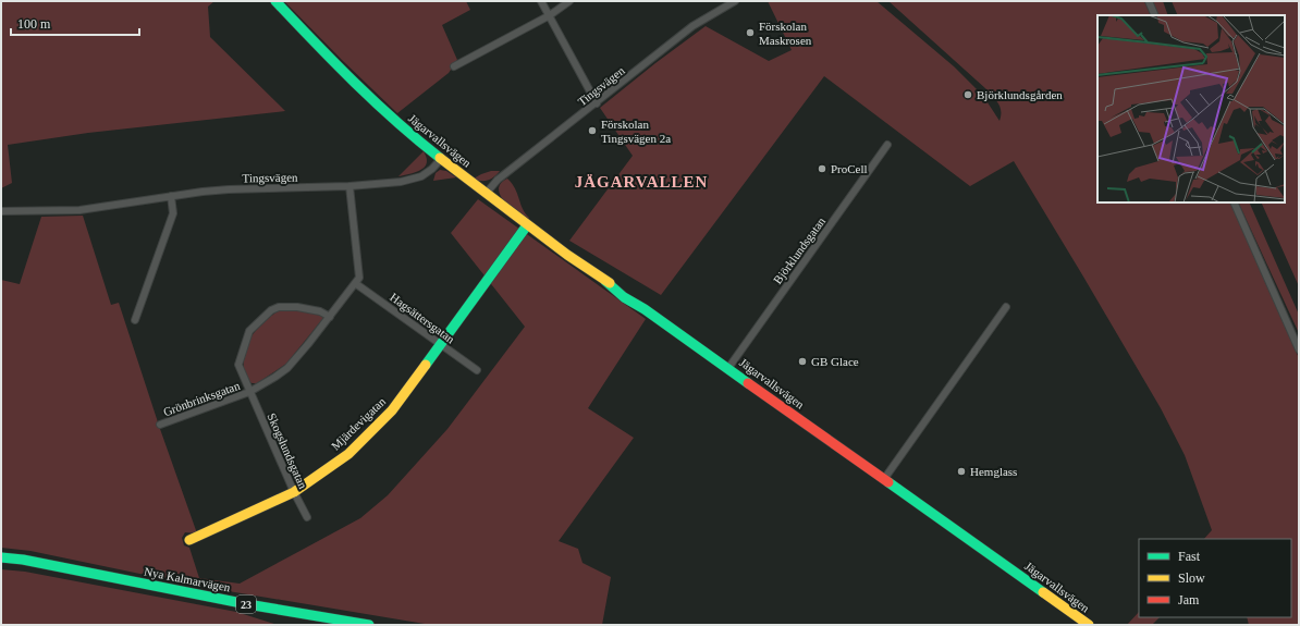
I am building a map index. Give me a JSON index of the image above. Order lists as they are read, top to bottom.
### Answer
{
  "streets": {
    "street": [
      "Tingsvägen",
      "Jägarvallsvägen",
      "Björklundsgatan",
      "Hagsättersgatan",
      "Grönbrinksgatan",
      "Mjärdevigatan",
      "Skogslundsgatan",
      "Nya Kalmarvägen",
      "23"
    ]
  },
  "crossings": [
    ["Tingsvägen", "Jägarvallsvägen"],
    ["Tingsvägen", "Grönbrinksgatan"],
    ["Jägarvallsvägen", "Björklundsgatan"],
    ["Jägarvallsvägen", "Mjärdevigatan"],
    ["Hagsättersgatan", "Grönbrinksgatan"],
    ["Hagsättersgatan", "Mjärdevigatan"],
    ["Grönbrinksgatan", "Skogslundsgatan"],
    ["Mjärdevigatan", "Skogslundsgatan"]
  ],
  "districts": ["JÄGARVALLEN"],
  "places": [
    "Förskolan Maskrosen",
    "Björklundsgården",
    "Förskolan Tingsvägen 2a",
    "ProCell",
    "GB Glace",
    "Hemglass"
  ],
  "legend": ["Fast", "Slow", "Jam"],
  "scale_bar": "100 m"
}
